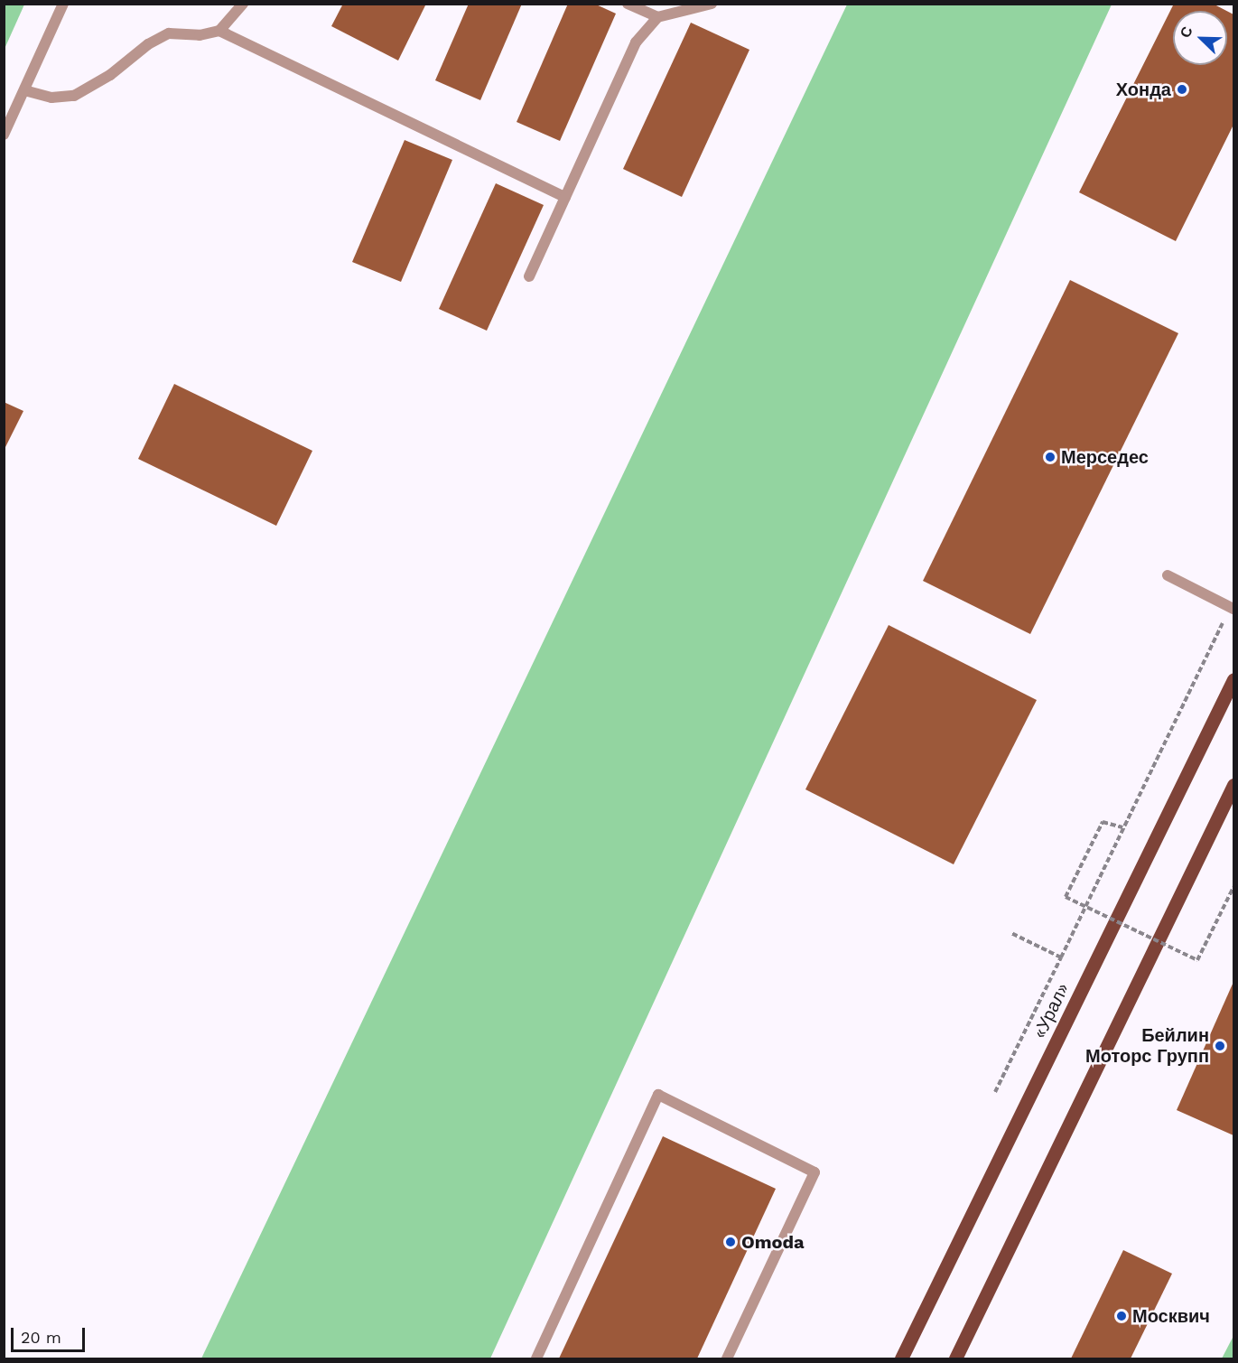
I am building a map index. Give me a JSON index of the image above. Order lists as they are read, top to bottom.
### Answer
{
  "streets": {
    "main road": ["«Урал»"]
  },
  "places": [
    "Хонда",
    "Мерседес",
    "Бейлин Моторс Групп",
    "Omoda",
    "Москвич"
  ],
  "scale_bar": "20 m",
  "north": "top left"
}
